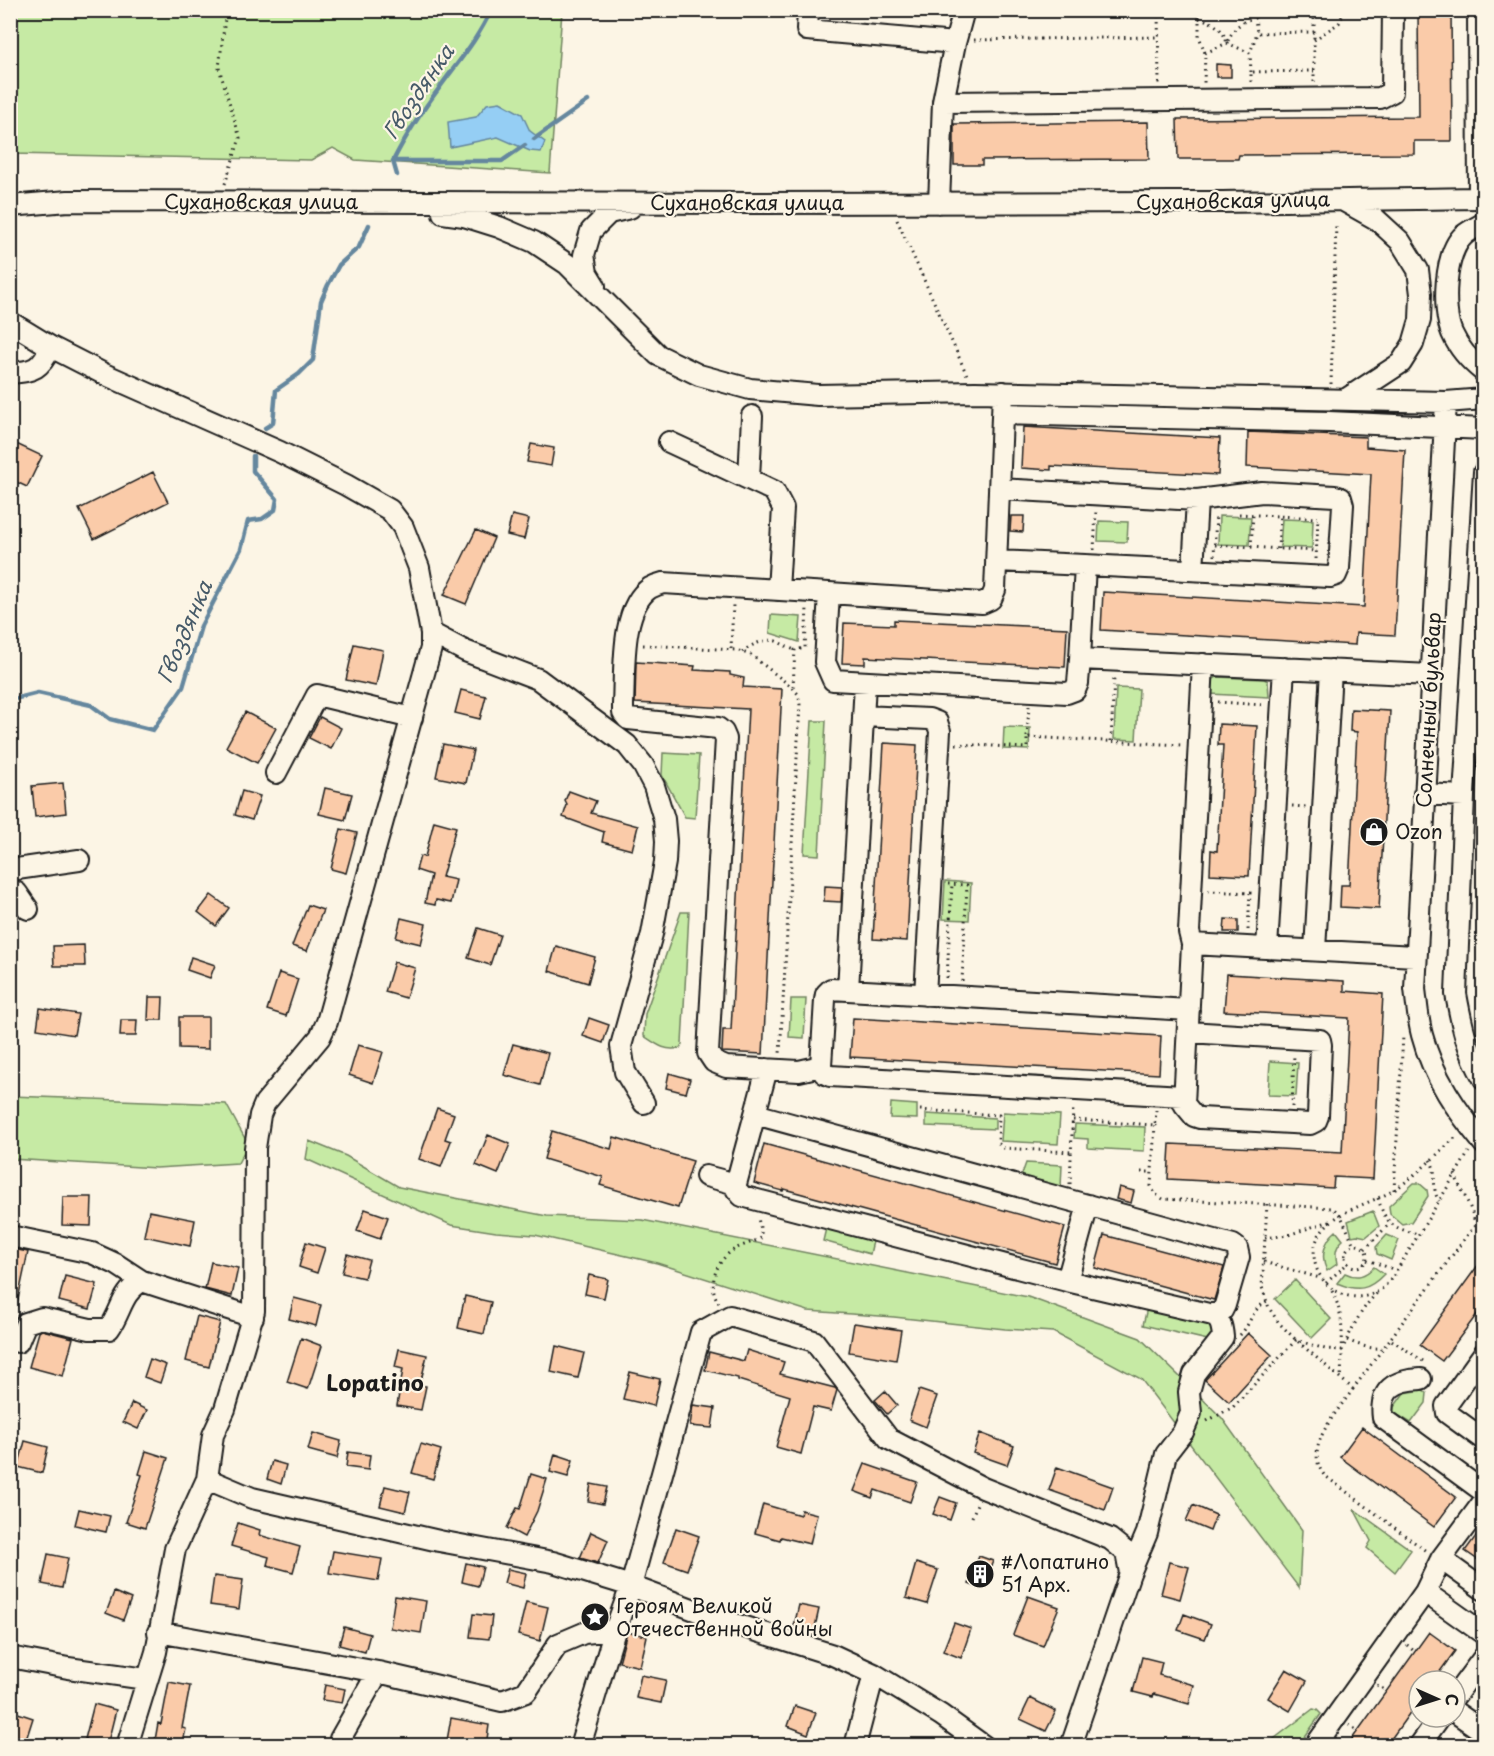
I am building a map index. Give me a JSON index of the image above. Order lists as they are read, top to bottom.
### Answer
{
  "streets": {
    "street": ["Сухановская улица", "Солнечный бульвар"]
  },
  "districts": ["Lopatino"],
  "water": ["Гвоздянка"],
  "places": {
    "shop": ["Ozon"],
    "building": ["#Лопатино 51 Арх."],
    "place": ["Героям Великой Отечественной войны"]
  },
  "north": "right"
}
